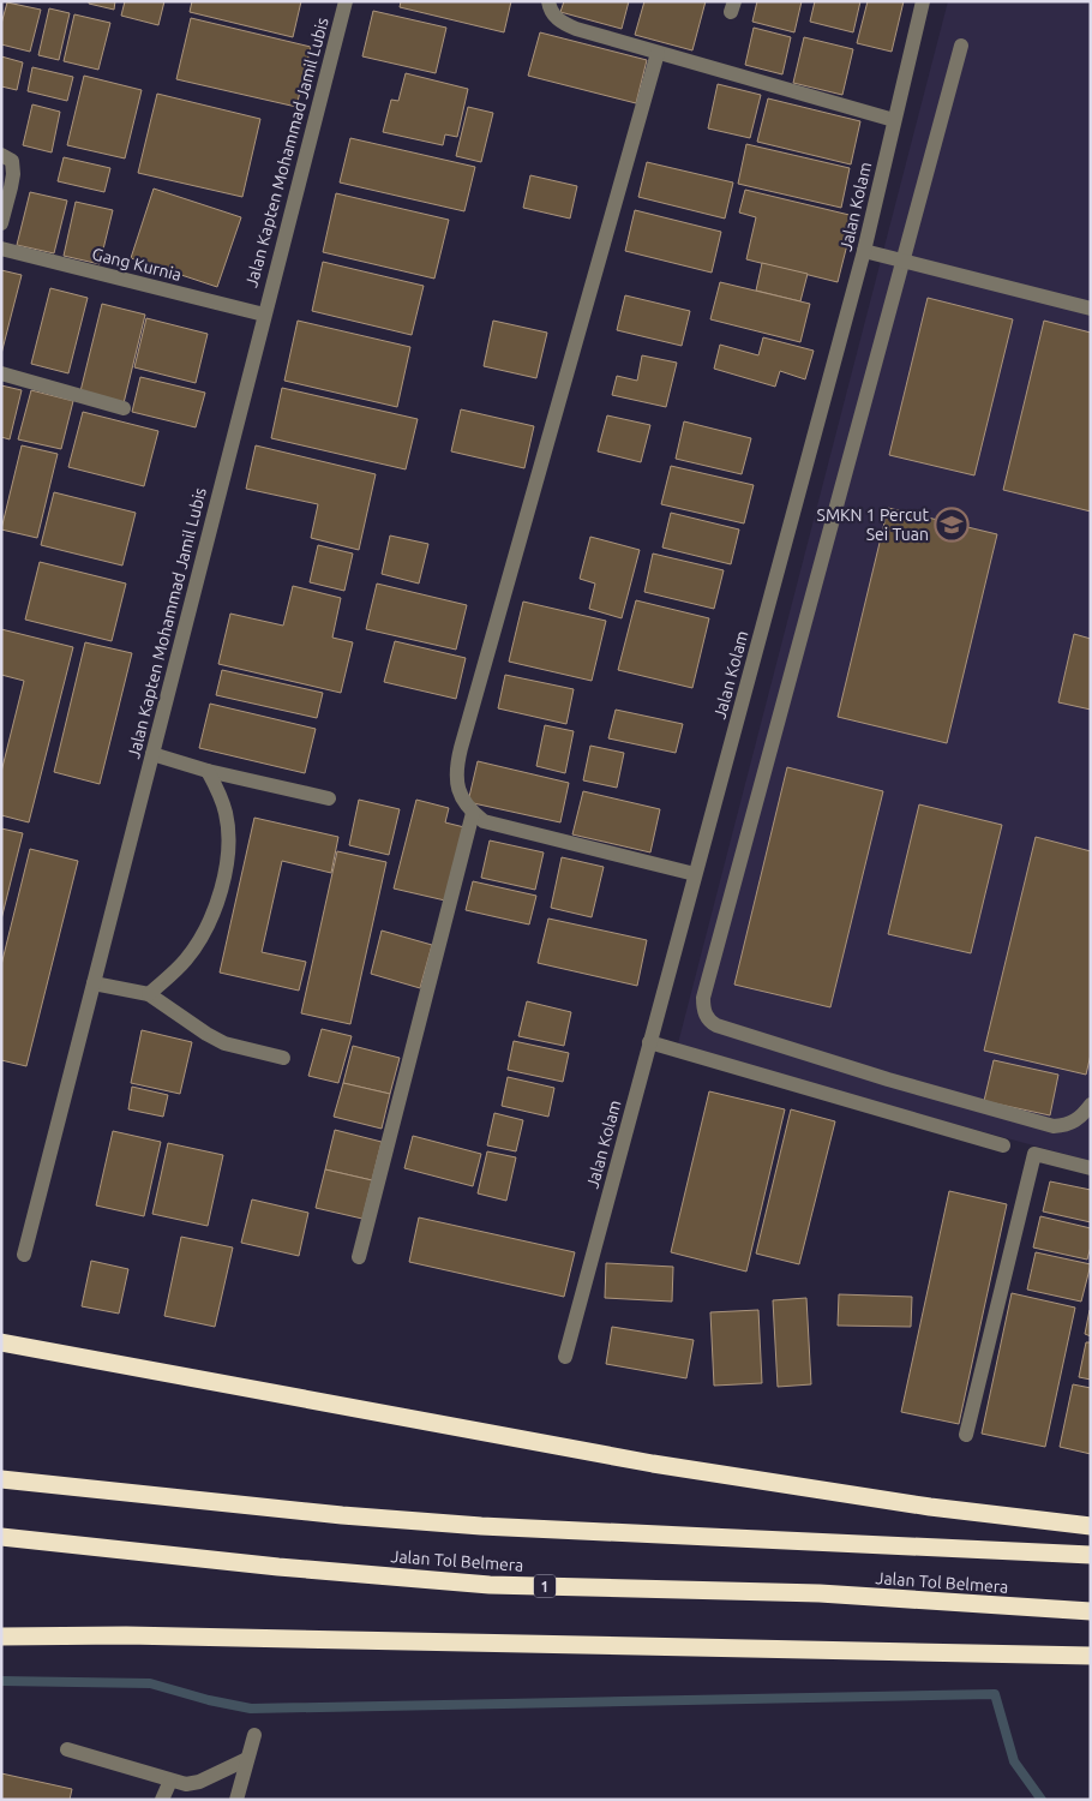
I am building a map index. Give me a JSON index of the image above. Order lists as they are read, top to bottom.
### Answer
{
  "streets": {
    "highway": ["Jalan Tol Belmera", "1"],
    "street": ["Jalan Kapten Mohammad Jamil Lubis", "Jalan Kolam", "Gang Kurnia"]
  },
  "crossings": [
    ["Jalan Kapten Mohammad Jamil Lubis", "Gang Kurnia"]
  ],
  "places": {
    "school or university": ["SMKN 1 Percut Sei Tuan"]
  }
}
